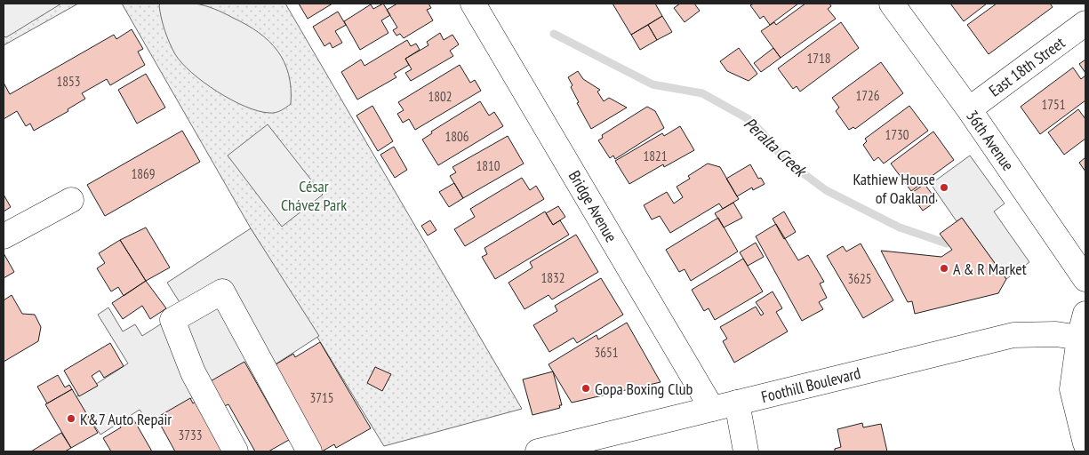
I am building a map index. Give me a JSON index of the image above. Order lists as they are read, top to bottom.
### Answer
{
  "streets": {
    "street": [
      "East 18th Street",
      "36th Avenue",
      "Bridge Avenue",
      "Foothill Boulevard"
    ]
  },
  "crossings": [
    ["East 18th Street", "36th Avenue"],
    ["Bridge Avenue", "Foothill Boulevard"]
  ],
  "water": ["Peralta Creek"],
  "parks": ["César Chávez Park"],
  "places": [
    "Kathiew House of Oakland",
    "A & R Market",
    "Gopa Boxing Club",
    "K&7 Auto Repair"
  ],
  "house_numbers": [
    "1718",
    "1853",
    "1726",
    "1802",
    "1751",
    "1730",
    "1806",
    "1821",
    "1810",
    "1869",
    "1832",
    "3625",
    "3651",
    "3715",
    "3733"
  ]
}
